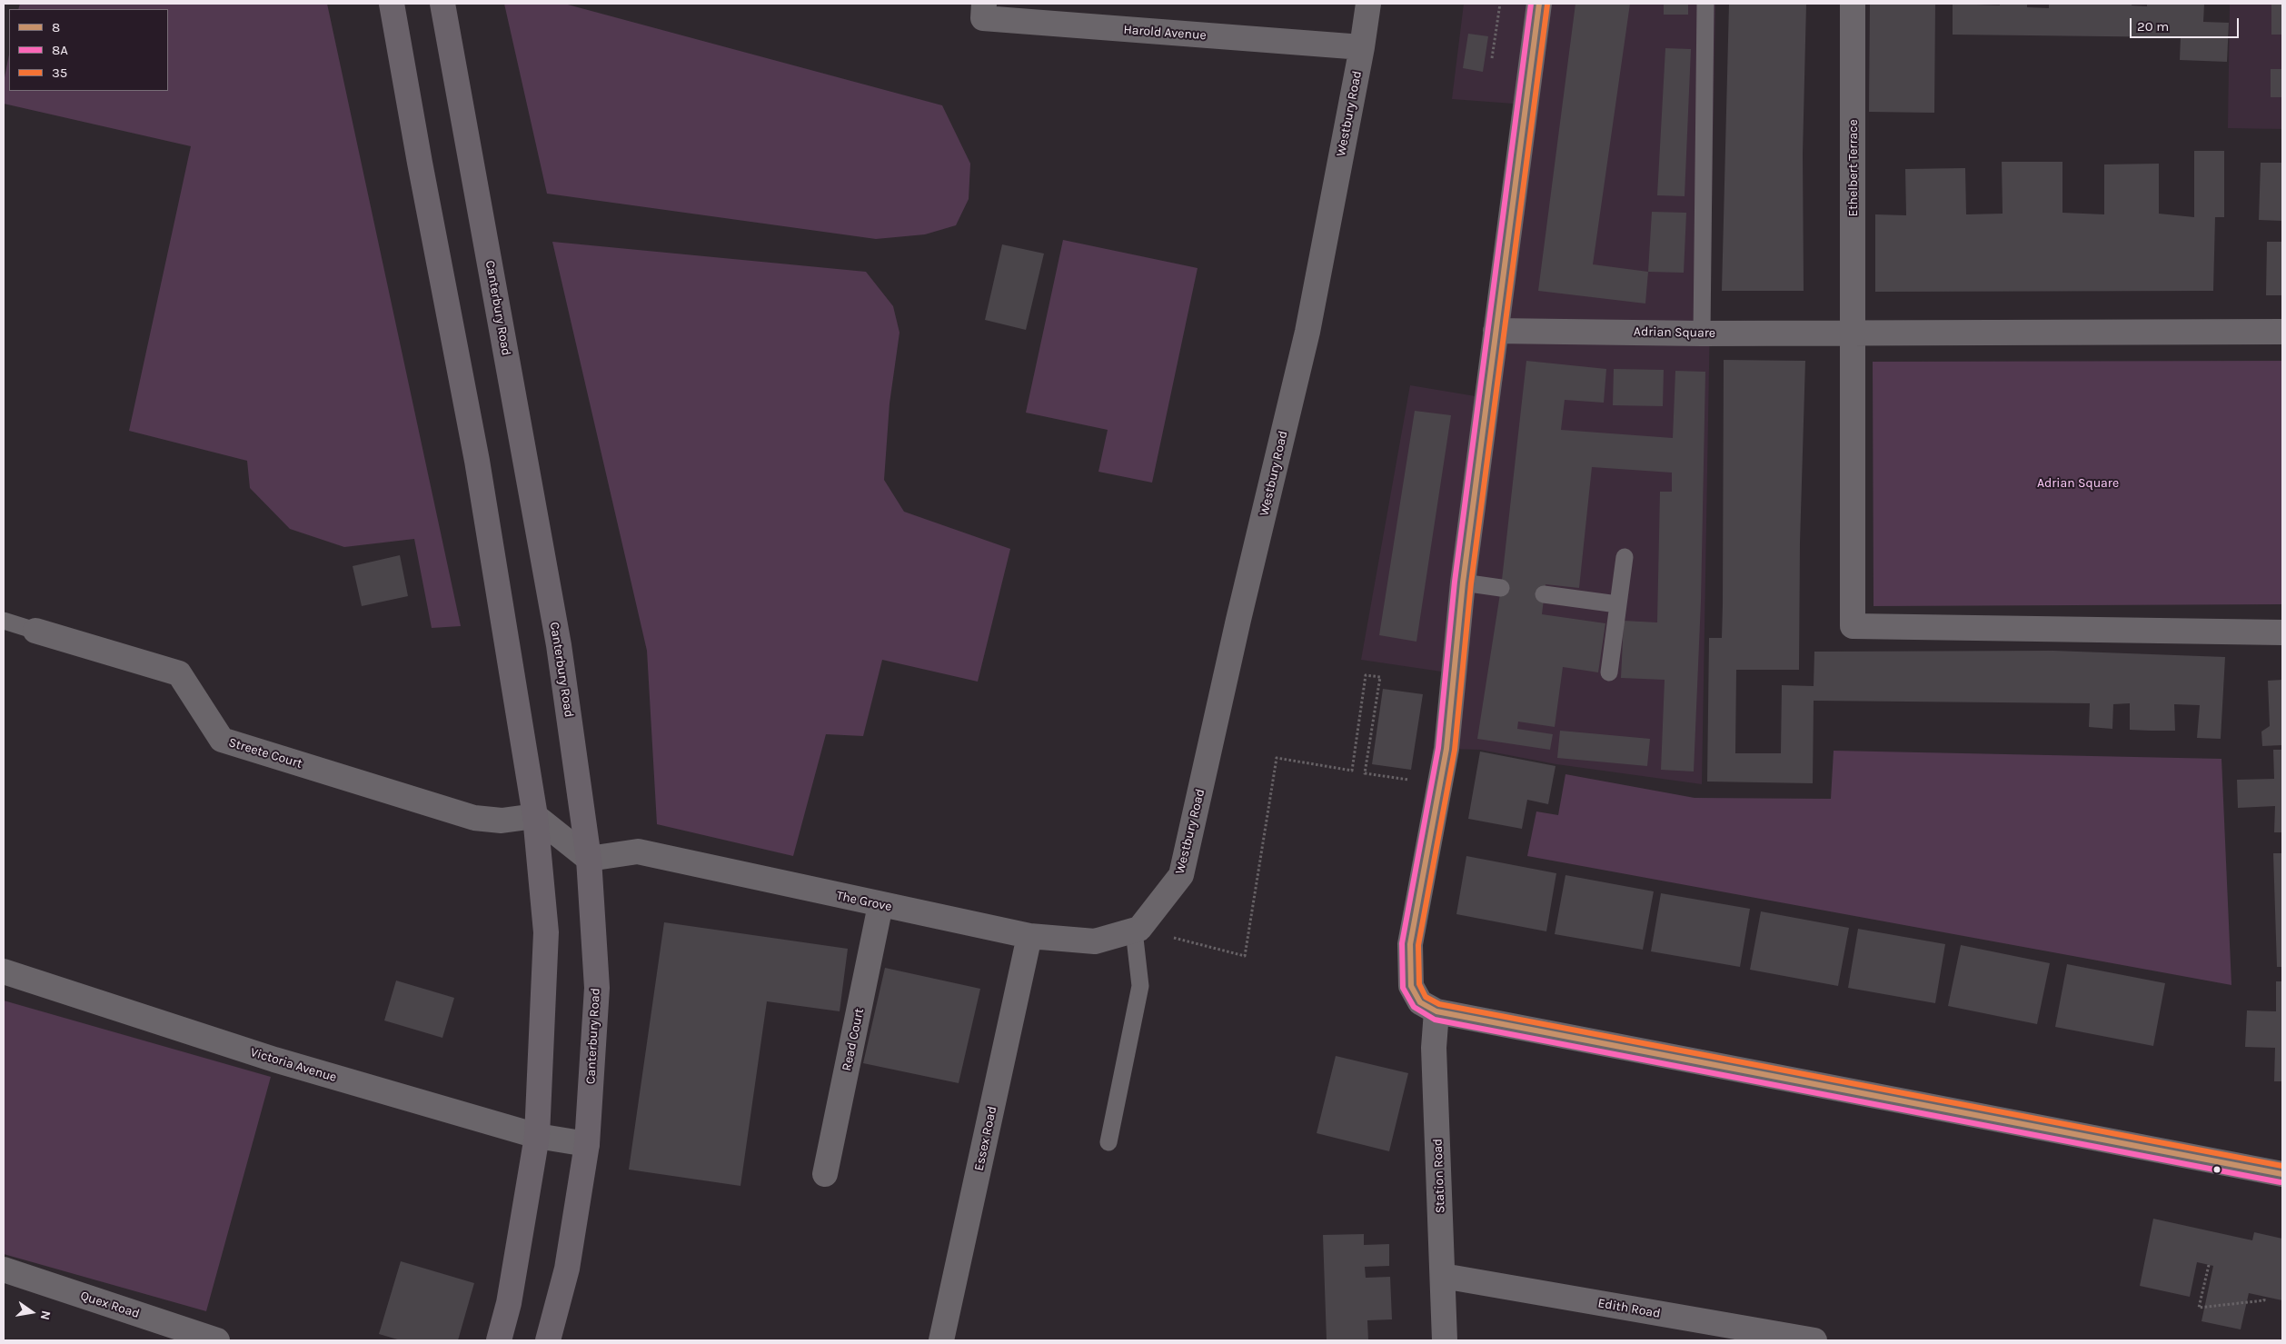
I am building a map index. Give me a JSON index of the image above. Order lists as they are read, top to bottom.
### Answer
{
  "streets": {
    "highway": ["Canterbury Road"],
    "street": [
      "Harold Avenue",
      "Westbury Road",
      "Ethelbert Terrace",
      "Adrian Square",
      "Streete Court",
      "The Grove",
      "Read Court",
      "Victoria Avenue",
      "Essex Road",
      "Station Road",
      "Quex Road",
      "Edith Road"
    ]
  },
  "crossings": [
    ["Harold Avenue", "Westbury Road"],
    ["Westbury Road", "The Grove"],
    ["Ethelbert Terrace", "Adrian Square"],
    ["Canterbury Road", "The Grove"],
    ["Canterbury Road", "Victoria Avenue"],
    ["The Grove", "Read Court"],
    ["The Grove", "Essex Road"],
    ["Station Road", "Edith Road"]
  ],
  "parks": ["Adrian Square"],
  "lines": ["transit line 8", "transit line 8A", "transit line 35"],
  "legend": ["8", "8A", "35"],
  "scale_bar": "20 m",
  "north": "right"
}
